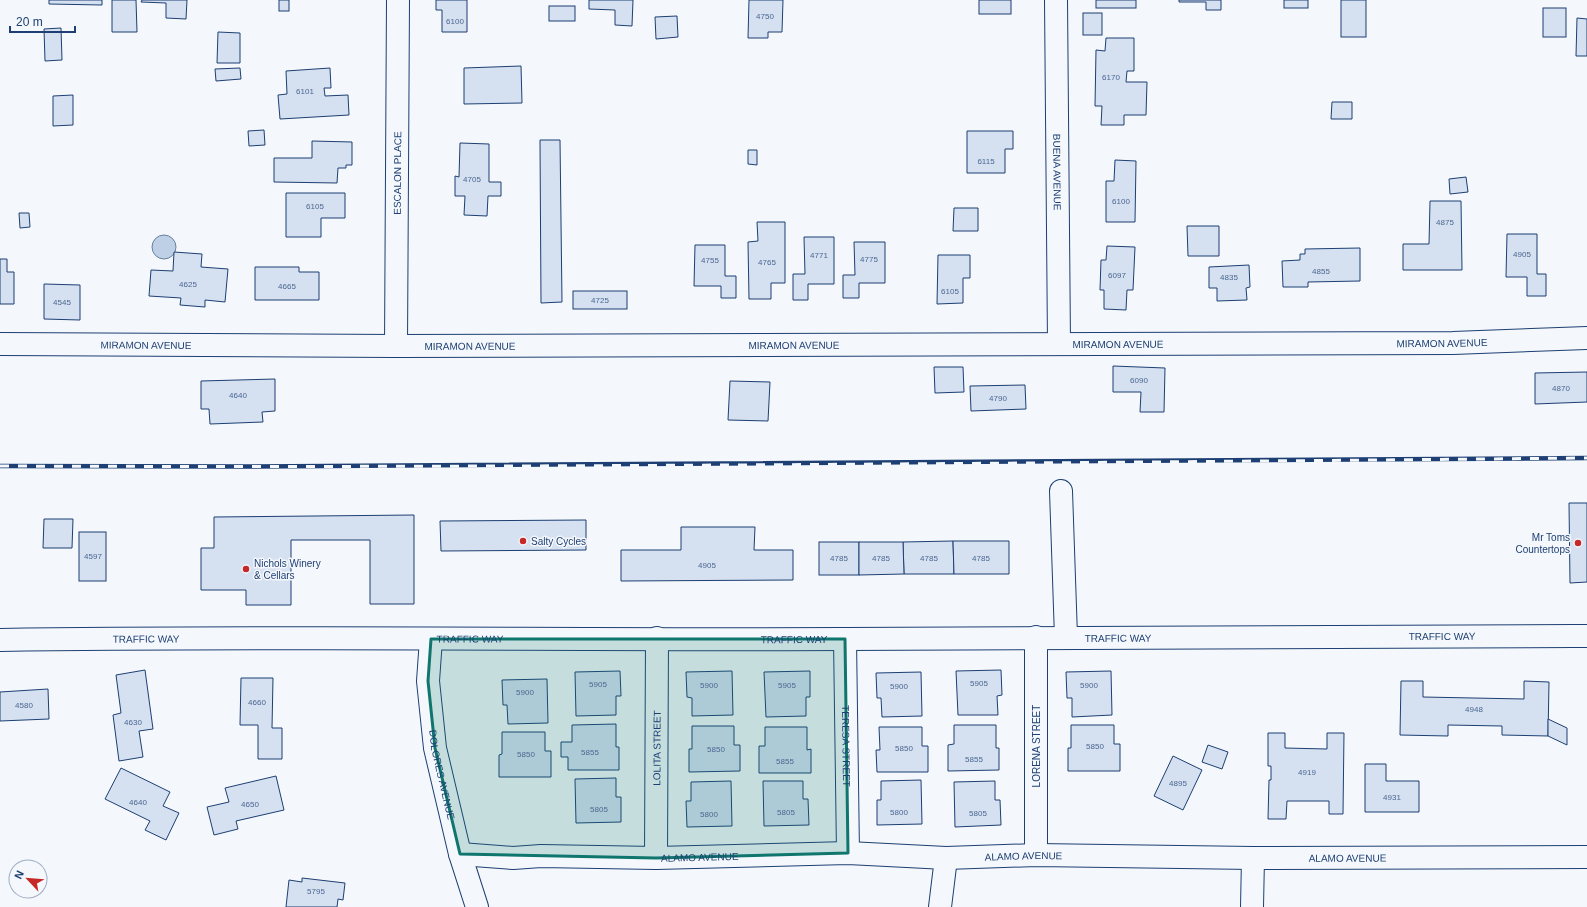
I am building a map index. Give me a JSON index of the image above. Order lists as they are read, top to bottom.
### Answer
{
  "streets": {
    "street": [
      "BUENA AVENUE",
      "ESCALON PLACE",
      "MIRAMON AVENUE",
      "TRAFFIC WAY",
      "TERESA STREET",
      "LORENA STREET",
      "LOLITA STREET",
      "DOLORES AVENUE",
      "ALAMO AVENUE"
    ]
  },
  "crossings": [
    ["BUENA AVENUE", "MIRAMON AVENUE"],
    ["ESCALON PLACE", "MIRAMON AVENUE"],
    ["TRAFFIC WAY", "TERESA STREET"],
    ["TRAFFIC WAY", "LORENA STREET"],
    ["TRAFFIC WAY", "LOLITA STREET"],
    ["TRAFFIC WAY", "DOLORES AVENUE"],
    ["TERESA STREET", "ALAMO AVENUE"],
    ["LORENA STREET", "ALAMO AVENUE"],
    ["LOLITA STREET", "ALAMO AVENUE"],
    ["DOLORES AVENUE", "ALAMO AVENUE"]
  ],
  "places": ["Salty Cycles", "Mr Toms Countertops", "Nichols Winery & Cellars"],
  "house_numbers": [
    "4750",
    "6100",
    "6170",
    "6101",
    "6115",
    "4705",
    "6100",
    "6105",
    "4875",
    "4905",
    "4771",
    "4775",
    "4755",
    "4765",
    "4855",
    "6097",
    "4835",
    "4625",
    "4665",
    "6105",
    "4725",
    "4545",
    "6090",
    "4870",
    "4640",
    "4790",
    "4597",
    "4785",
    "4785",
    "4785",
    "4785",
    "4905",
    "5905",
    "5905",
    "5900",
    "5905",
    "5900",
    "5900",
    "5900",
    "4660",
    "4580",
    "4948",
    "4630",
    "5850",
    "5850",
    "5850",
    "5855",
    "5850",
    "5855",
    "5855",
    "4919",
    "4895",
    "4931",
    "4640",
    "4650",
    "5805",
    "5805",
    "5800",
    "5805",
    "5800",
    "5795"
  ],
  "scale_bar": "20 m",
  "north": "top left"
}
